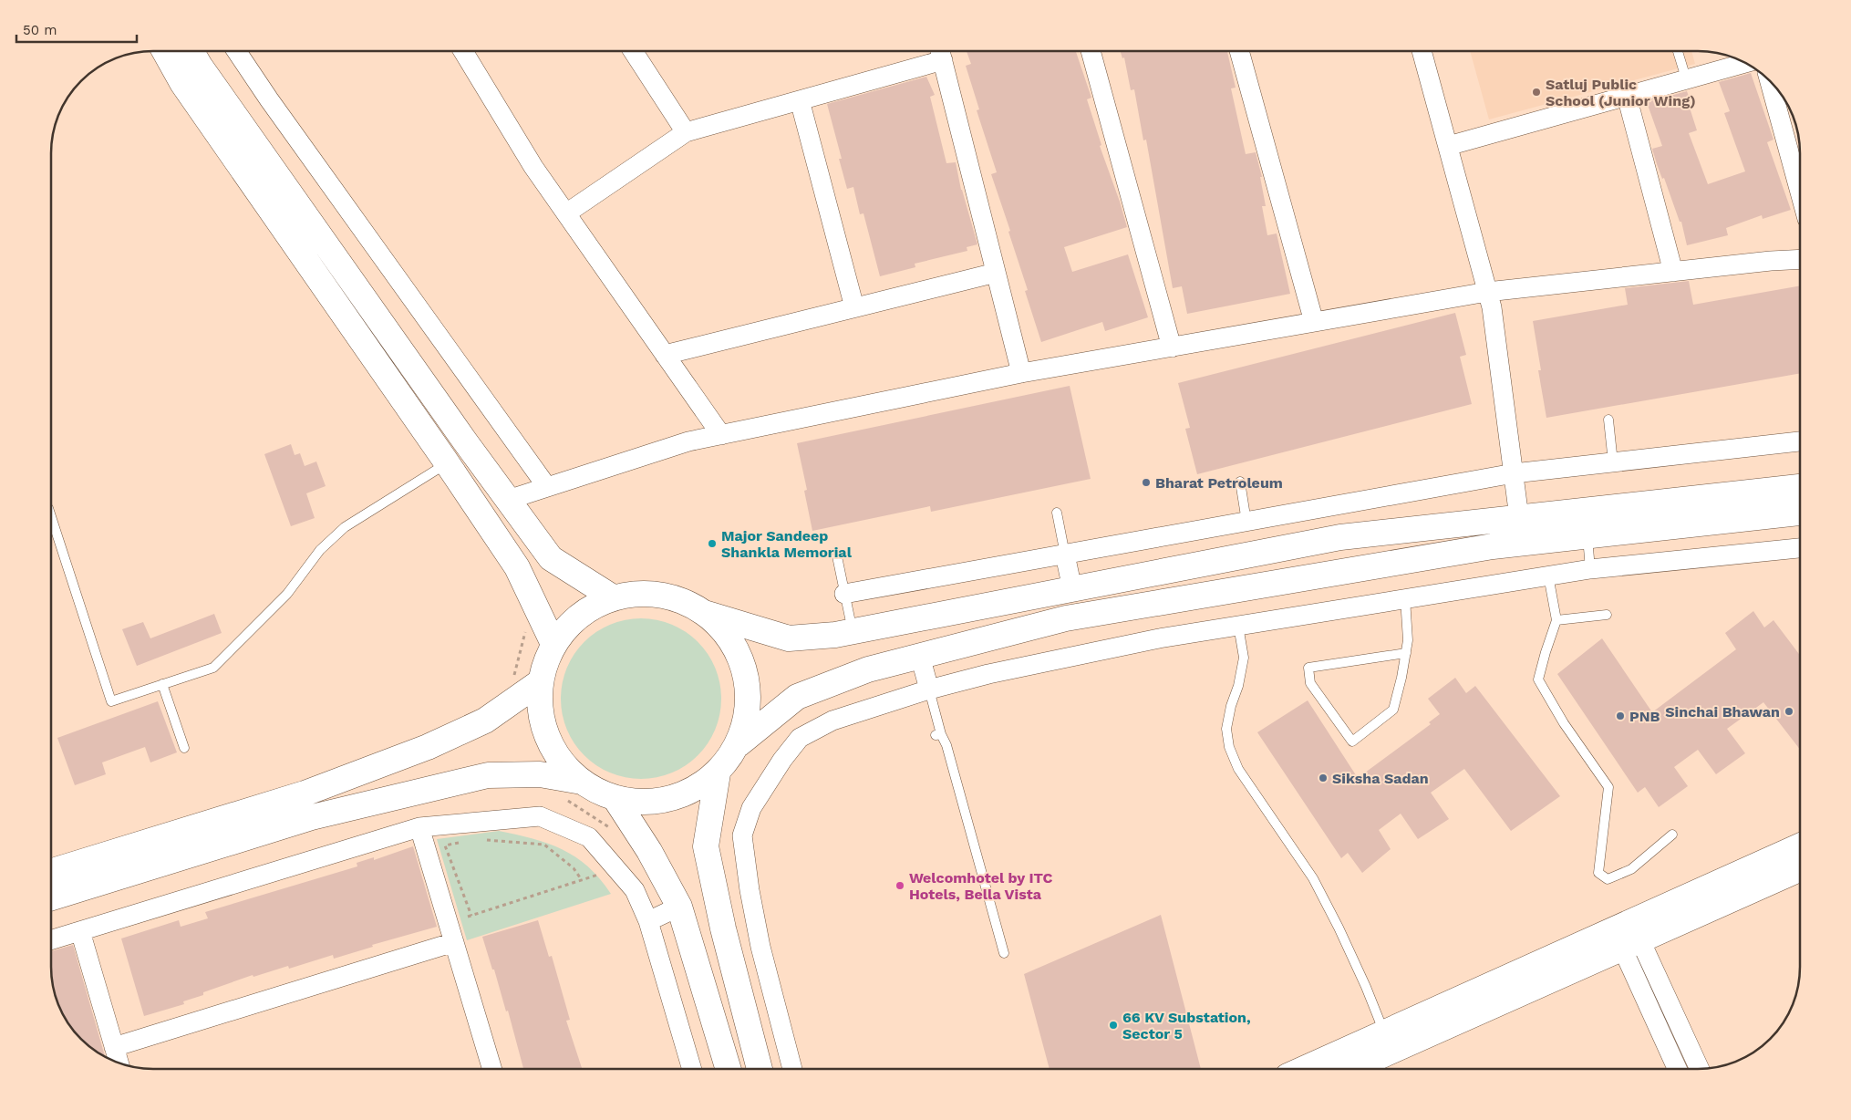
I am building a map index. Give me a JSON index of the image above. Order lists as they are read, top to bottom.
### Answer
{
  "places": [
    "Satluj Public School (Junior Wing)",
    "Bharat Petroleum",
    "Major Sandeep Shankla Memorial",
    "Sinchai Bhawan",
    "PNB",
    "Siksha Sadan",
    "Welcomhotel by ITC Hotels, Bella Vista",
    "66 KV Substation, Sector 5"
  ],
  "scale_bar": "50 m"
}
